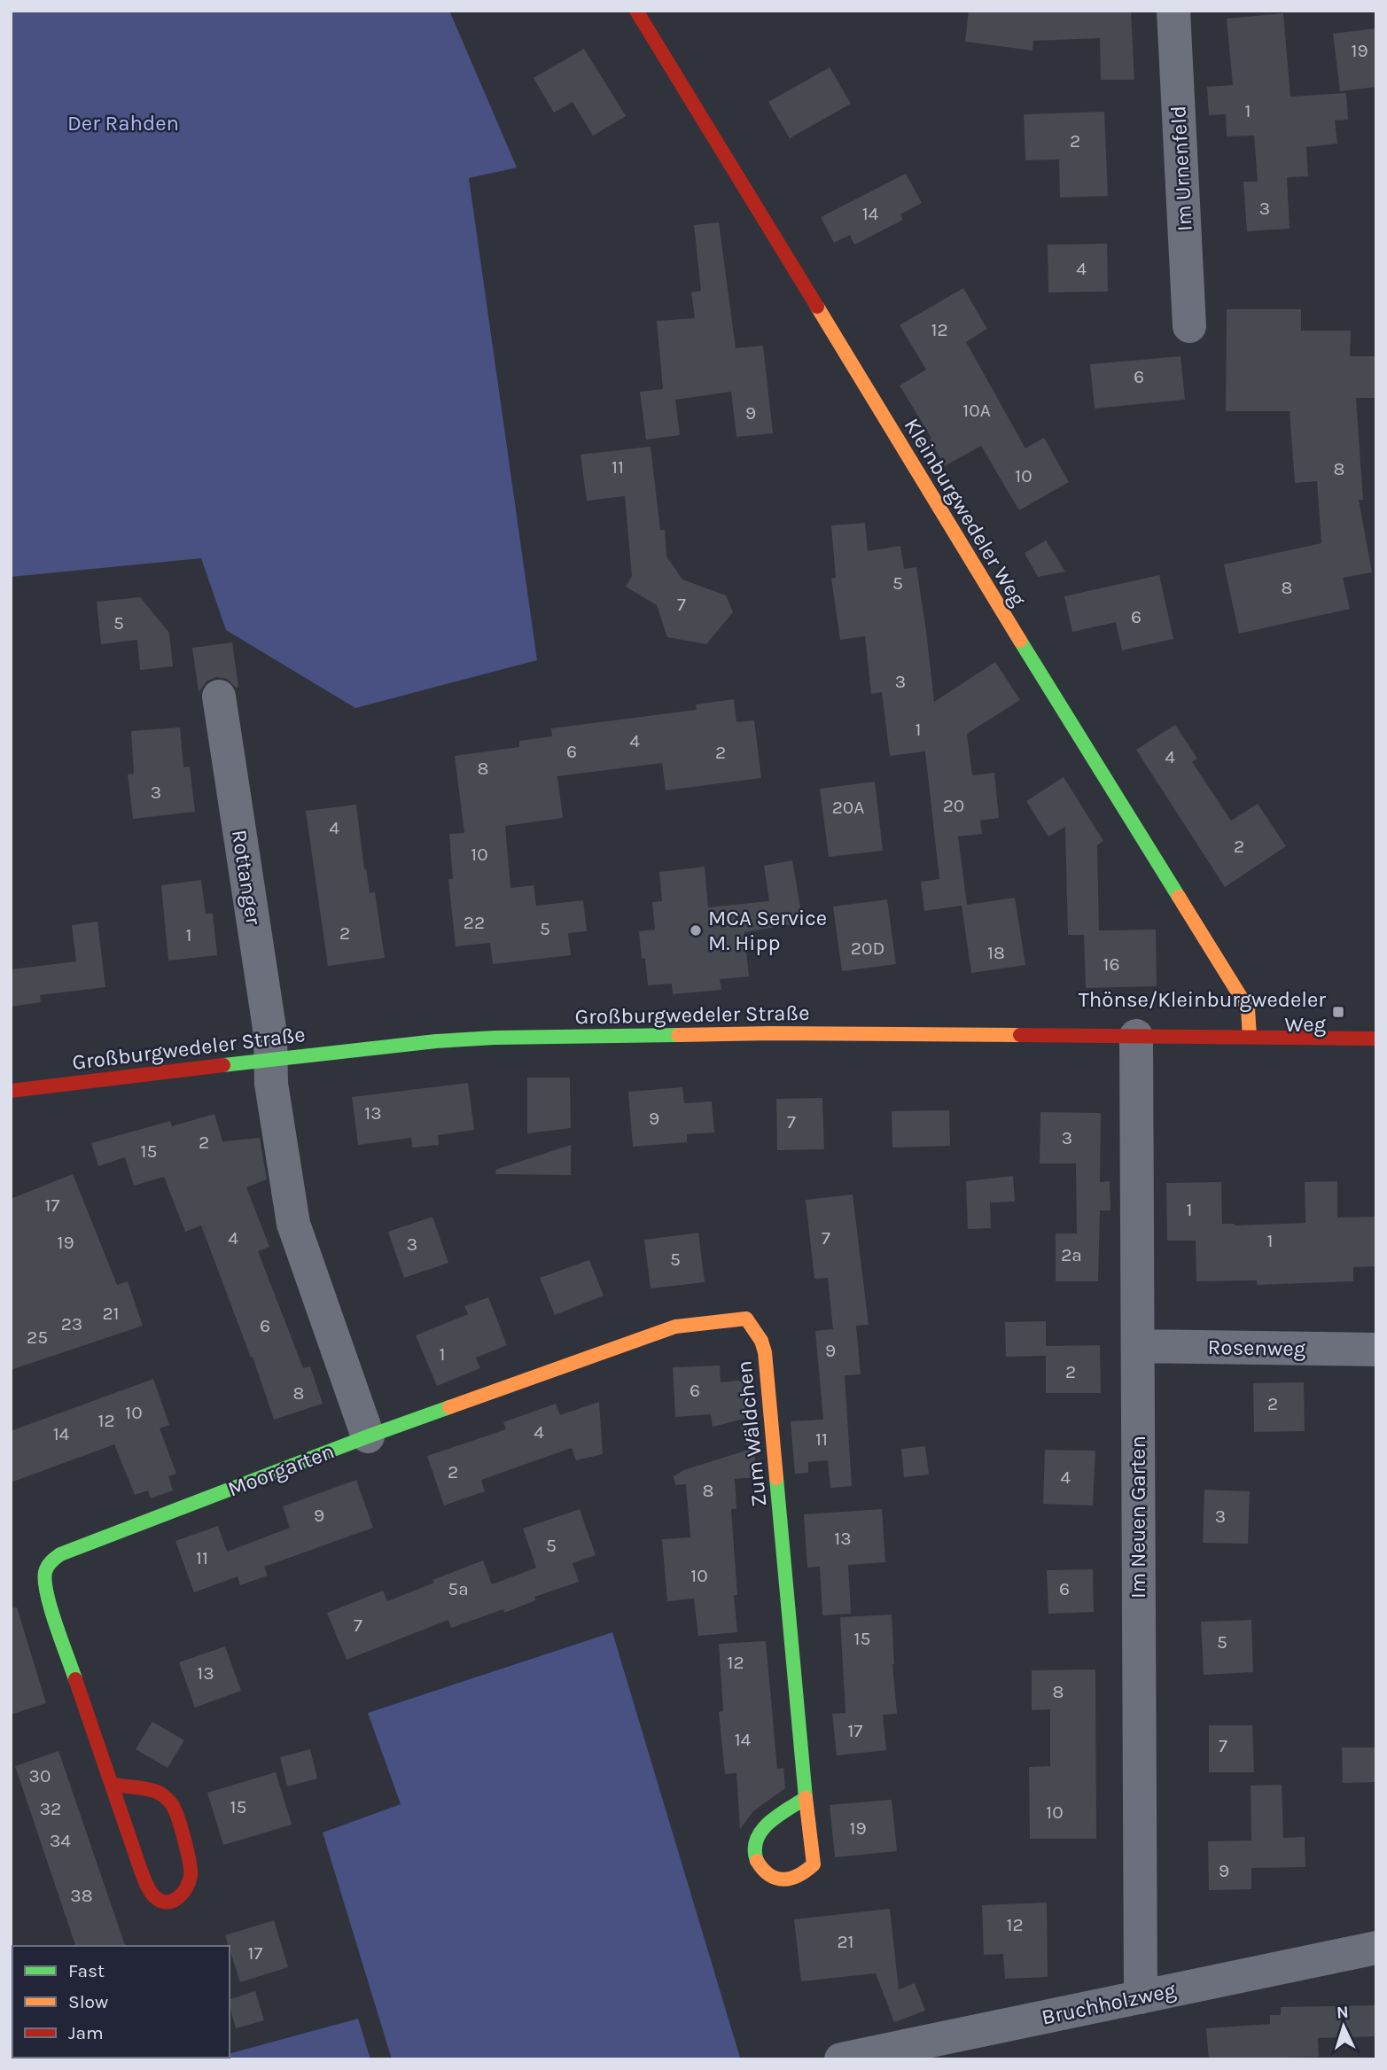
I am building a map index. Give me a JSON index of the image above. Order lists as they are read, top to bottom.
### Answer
{
  "streets": {
    "street": [
      "Im Urnenfeld",
      "Kleinburgwedeler Weg",
      "Rottanger",
      "Großburgwedeler Straße",
      "Rosenweg",
      "Zum Wäldchen",
      "Moorgarten",
      "Im Neuen Garten",
      "Bruchholzweg"
    ]
  },
  "crossings": [
    ["Kleinburgwedeler Weg", "Großburgwedeler Straße"],
    ["Rottanger", "Großburgwedeler Straße"],
    ["Großburgwedeler Straße", "Im Neuen Garten"],
    ["Rosenweg", "Im Neuen Garten"],
    ["Zum Wäldchen", "Moorgarten"],
    ["Im Neuen Garten", "Bruchholzweg"]
  ],
  "parks": ["Der Rahden"],
  "places": {
    "other": ["MCA Service M. Hipp"],
    "transit": ["Thönse/Kleinburgwedeler Weg"]
  },
  "house_numbers": [
    "19",
    "1",
    "2",
    "3",
    "14",
    "4",
    "12",
    "6",
    "10A",
    "9",
    "11",
    "8",
    "10",
    "5",
    "8",
    "7",
    "6",
    "5",
    "3",
    "1",
    "4",
    "6",
    "2",
    "4",
    "8",
    "3",
    "20",
    "20A",
    "4",
    "2",
    "10",
    "22",
    "5",
    "2",
    "1",
    "20D",
    "18",
    "16",
    "13",
    "9",
    "7",
    "3",
    "2",
    "15",
    "17",
    "1",
    "4",
    "7",
    "1",
    "19",
    "3",
    "2a",
    "5",
    "21",
    "23",
    "6",
    "25",
    "9",
    "1",
    "2",
    "6",
    "8",
    "2",
    "10",
    "12",
    "4",
    "14",
    "11",
    "2",
    "4",
    "8",
    "9",
    "3",
    "13",
    "5",
    "11",
    "10",
    "5a",
    "6",
    "7",
    "15",
    "5",
    "12",
    "13",
    "8",
    "17",
    "14",
    "7",
    "30",
    "15",
    "32",
    "10",
    "19",
    "34",
    "9",
    "38",
    "12",
    "21",
    "17"
  ],
  "legend": ["Fast", "Slow", "Jam"],
  "north": "top"
}
